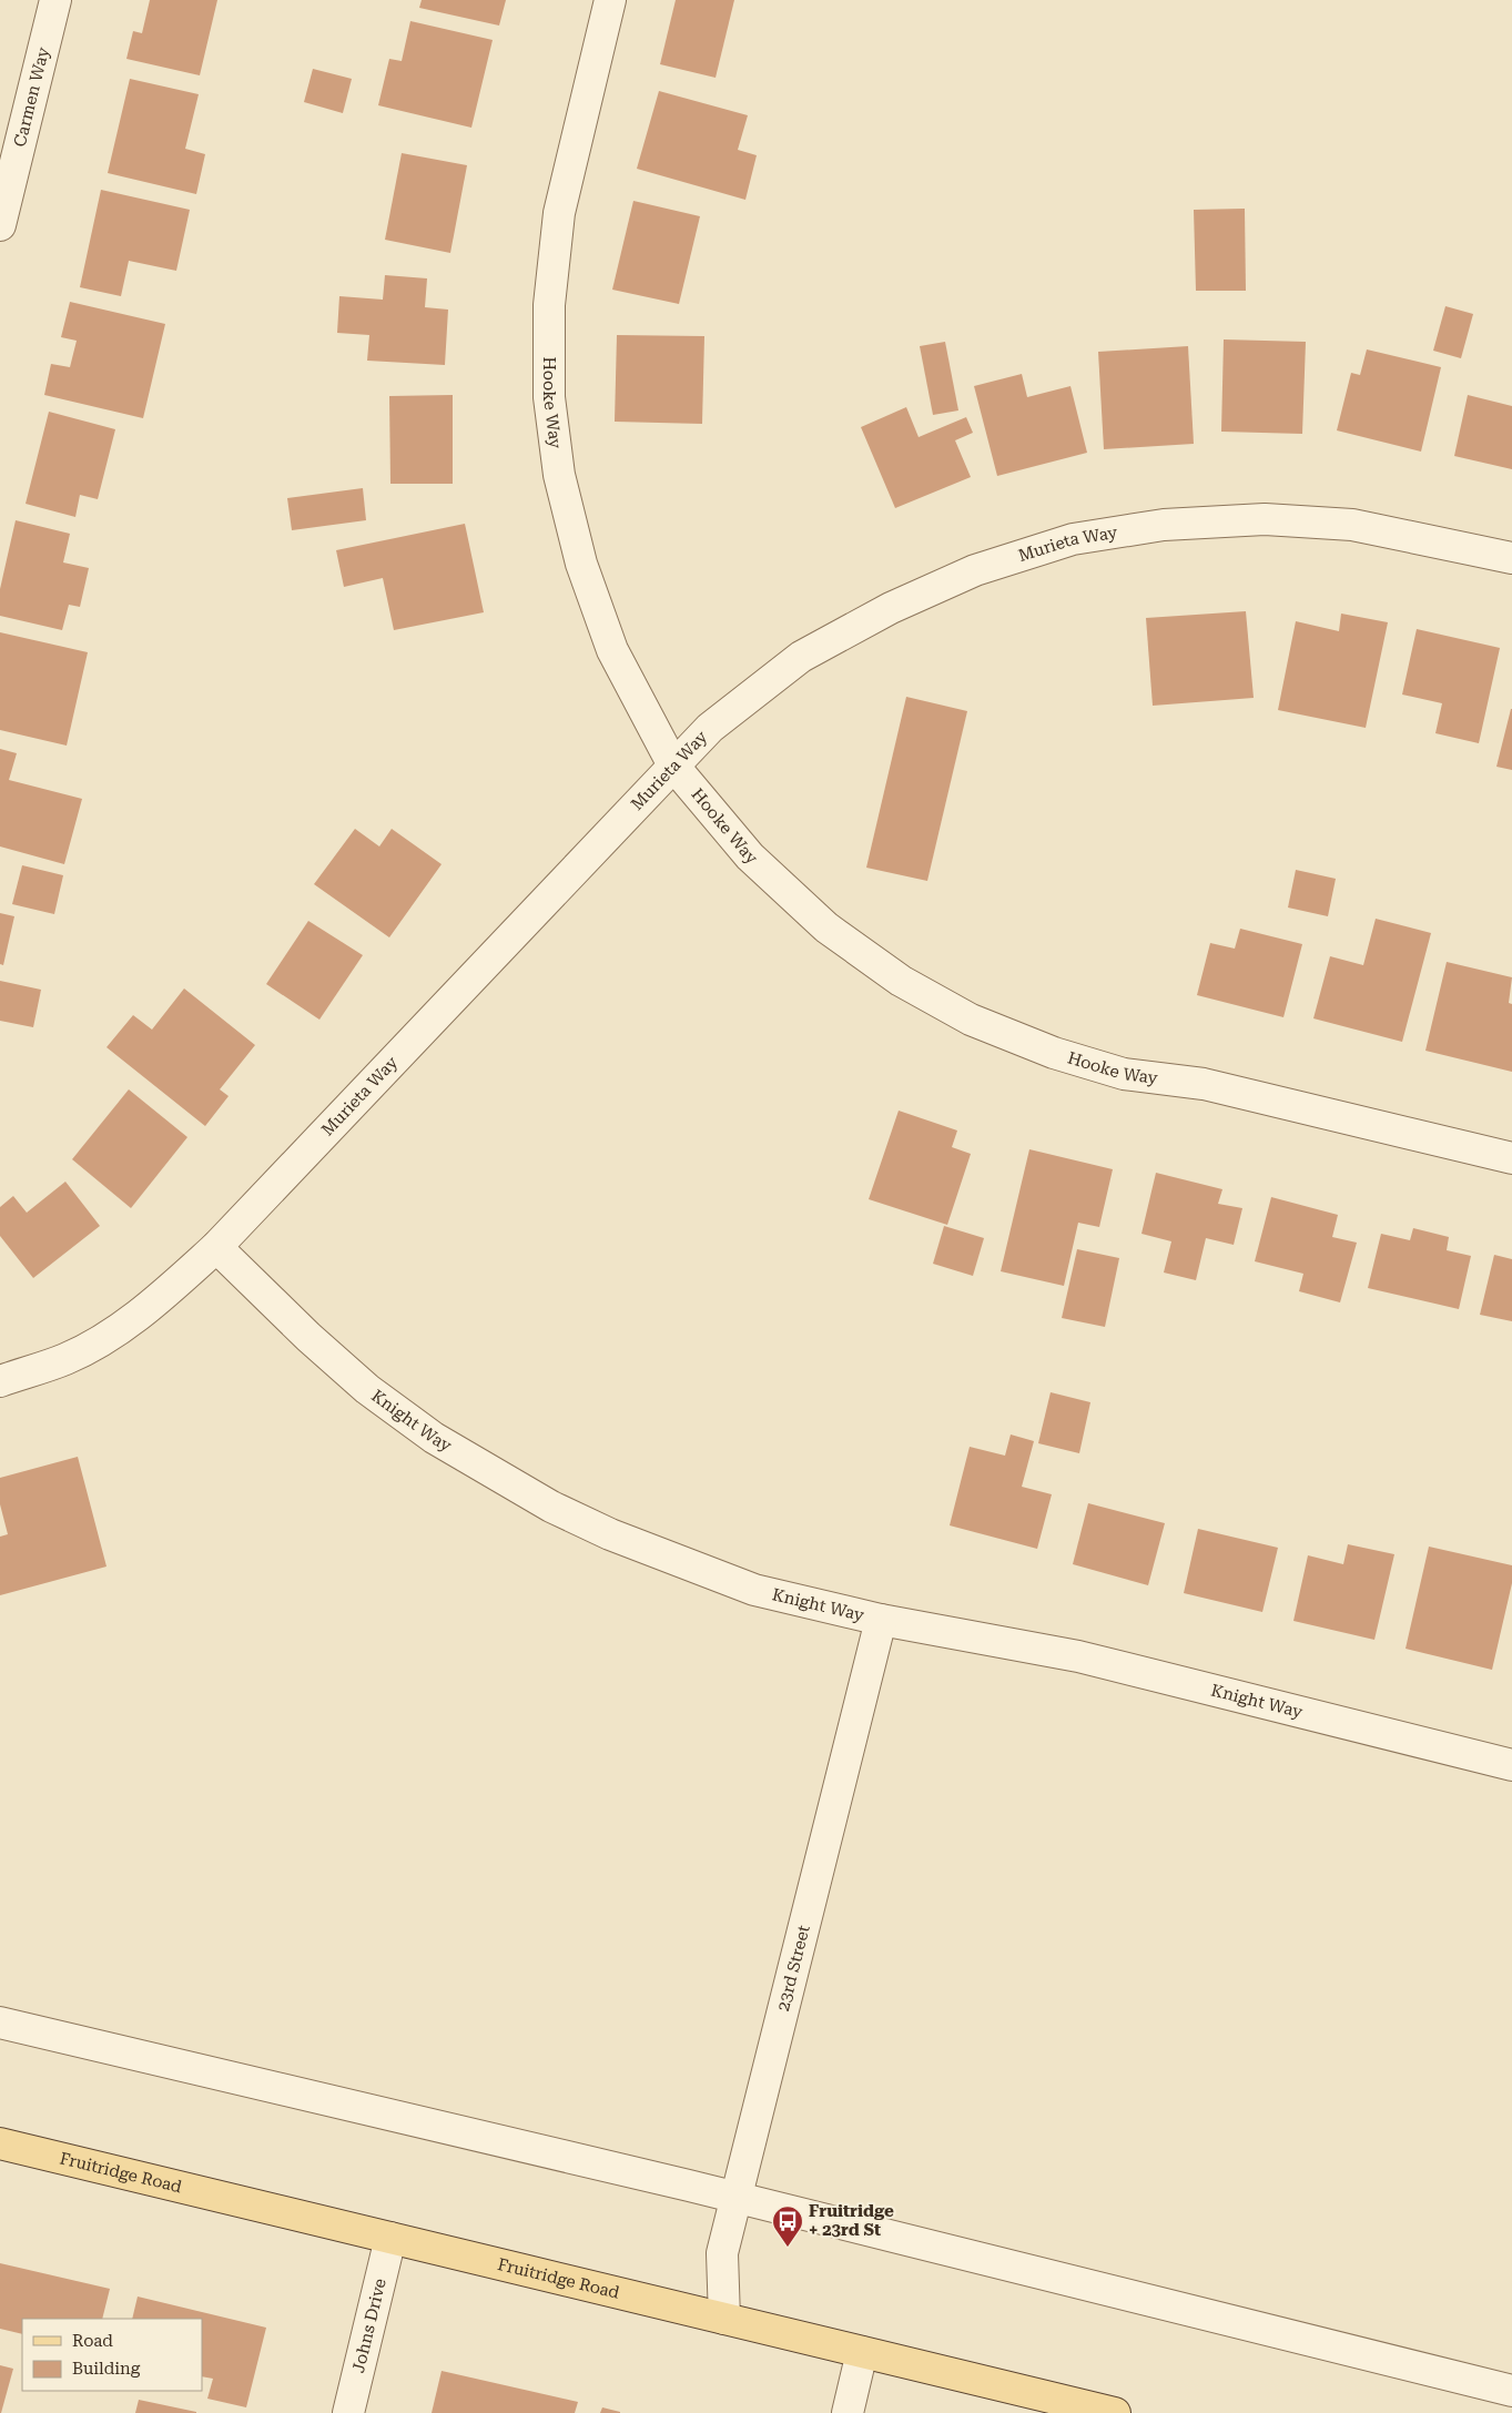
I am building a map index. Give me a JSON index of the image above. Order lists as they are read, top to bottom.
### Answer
{
  "streets": {
    "main road": ["Fruitridge Road"],
    "street": [
      "Carmen Way",
      "Hooke Way",
      "Murieta Way",
      "Knight Way",
      "23rd Street",
      "Johns Drive"
    ]
  },
  "crossings": [
    ["Hooke Way", "Murieta Way"],
    ["Murieta Way", "Knight Way"],
    ["Knight Way", "23rd Street"],
    ["23rd Street", "Fruitridge Road"],
    ["Fruitridge Road", "Johns Drive"]
  ],
  "places": {
    "bus stop": ["Fruitridge + 23rd St"]
  },
  "legend": ["Road", "Building"]
}
